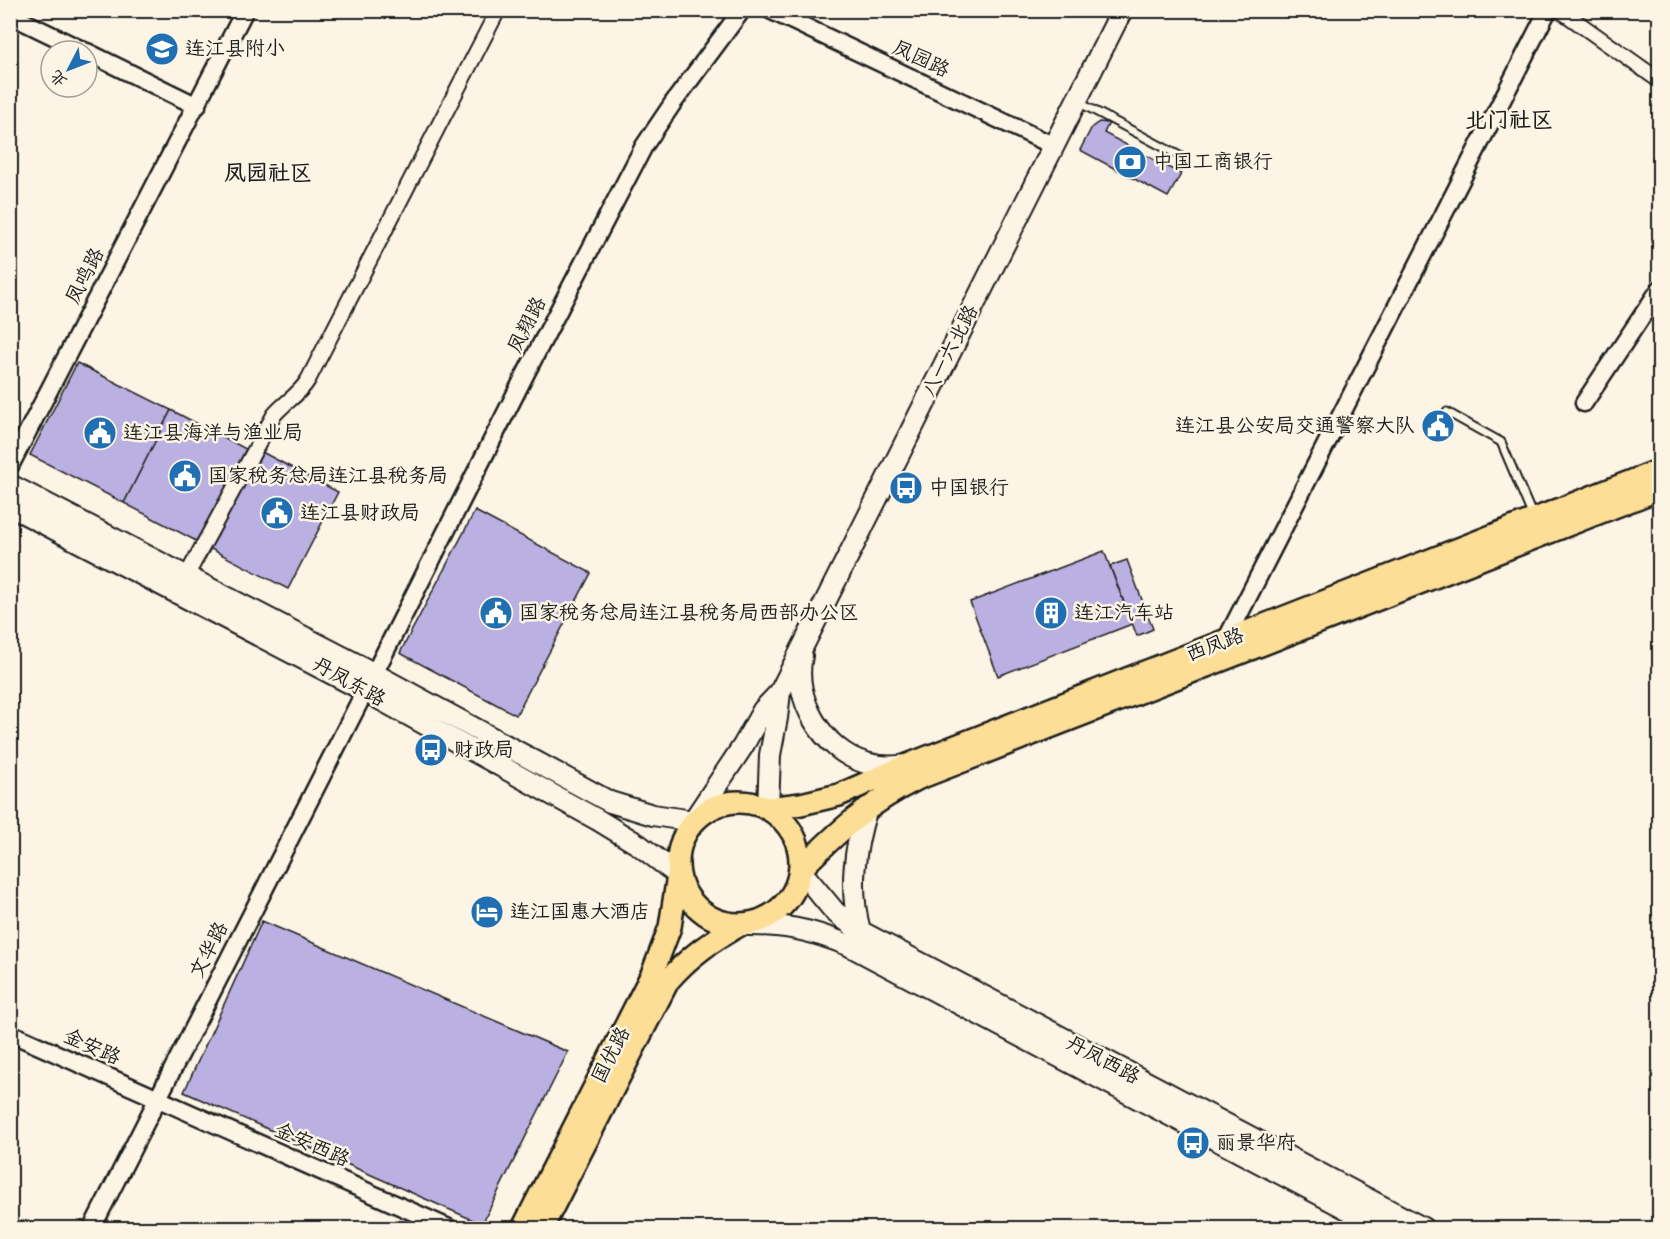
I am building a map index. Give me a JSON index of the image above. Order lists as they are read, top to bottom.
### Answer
{
  "streets": {
    "main road": [
      "八一六北路",
      "西凤路",
      "丹凤东路",
      "国优路",
      "丹凤西路"
    ],
    "street": [
      "凤园路",
      "凤鸣路",
      "凤翔路",
      "文华路",
      "金安路",
      "金安西路"
    ]
  },
  "crossings": [
    ["凤园路", "八一六北路"],
    ["凤翔路", "丹凤东路"],
    ["凤翔路", "文华路"],
    ["八一六北路", "西凤路"],
    ["八一六北路", "丹凤东路"],
    ["八一六北路", "国优路"],
    ["八一六北路", "丹凤西路"],
    ["西凤路", "丹凤东路"],
    ["西凤路", "国优路"],
    ["西凤路", "丹凤西路"],
    ["丹凤东路", "文华路"],
    ["丹凤东路", "国优路"],
    ["丹凤东路", "丹凤西路"],
    ["文华路", "金安路"],
    ["文华路", "金安西路"],
    ["金安路", "金安西路"],
    ["国优路", "丹凤西路"]
  ],
  "districts": ["北门社区", "凤园社区"],
  "places": {
    "school or university": ["连江县附小"],
    "bank": ["中国工商银行"],
    "public building": [
      "连江县公安局交通警察大队",
      "连江县海洋与渔业局",
      "国家税务总局连江县税务局",
      "连江县财政局",
      "国家税务总局连江县税务局西部办公区"
    ],
    "bus stop": ["中国银行", "财政局", "丽景华府"],
    "building": ["连江汽车站"],
    "hotel": ["连江国惠大酒店"]
  },
  "north": "bottom left"
}
